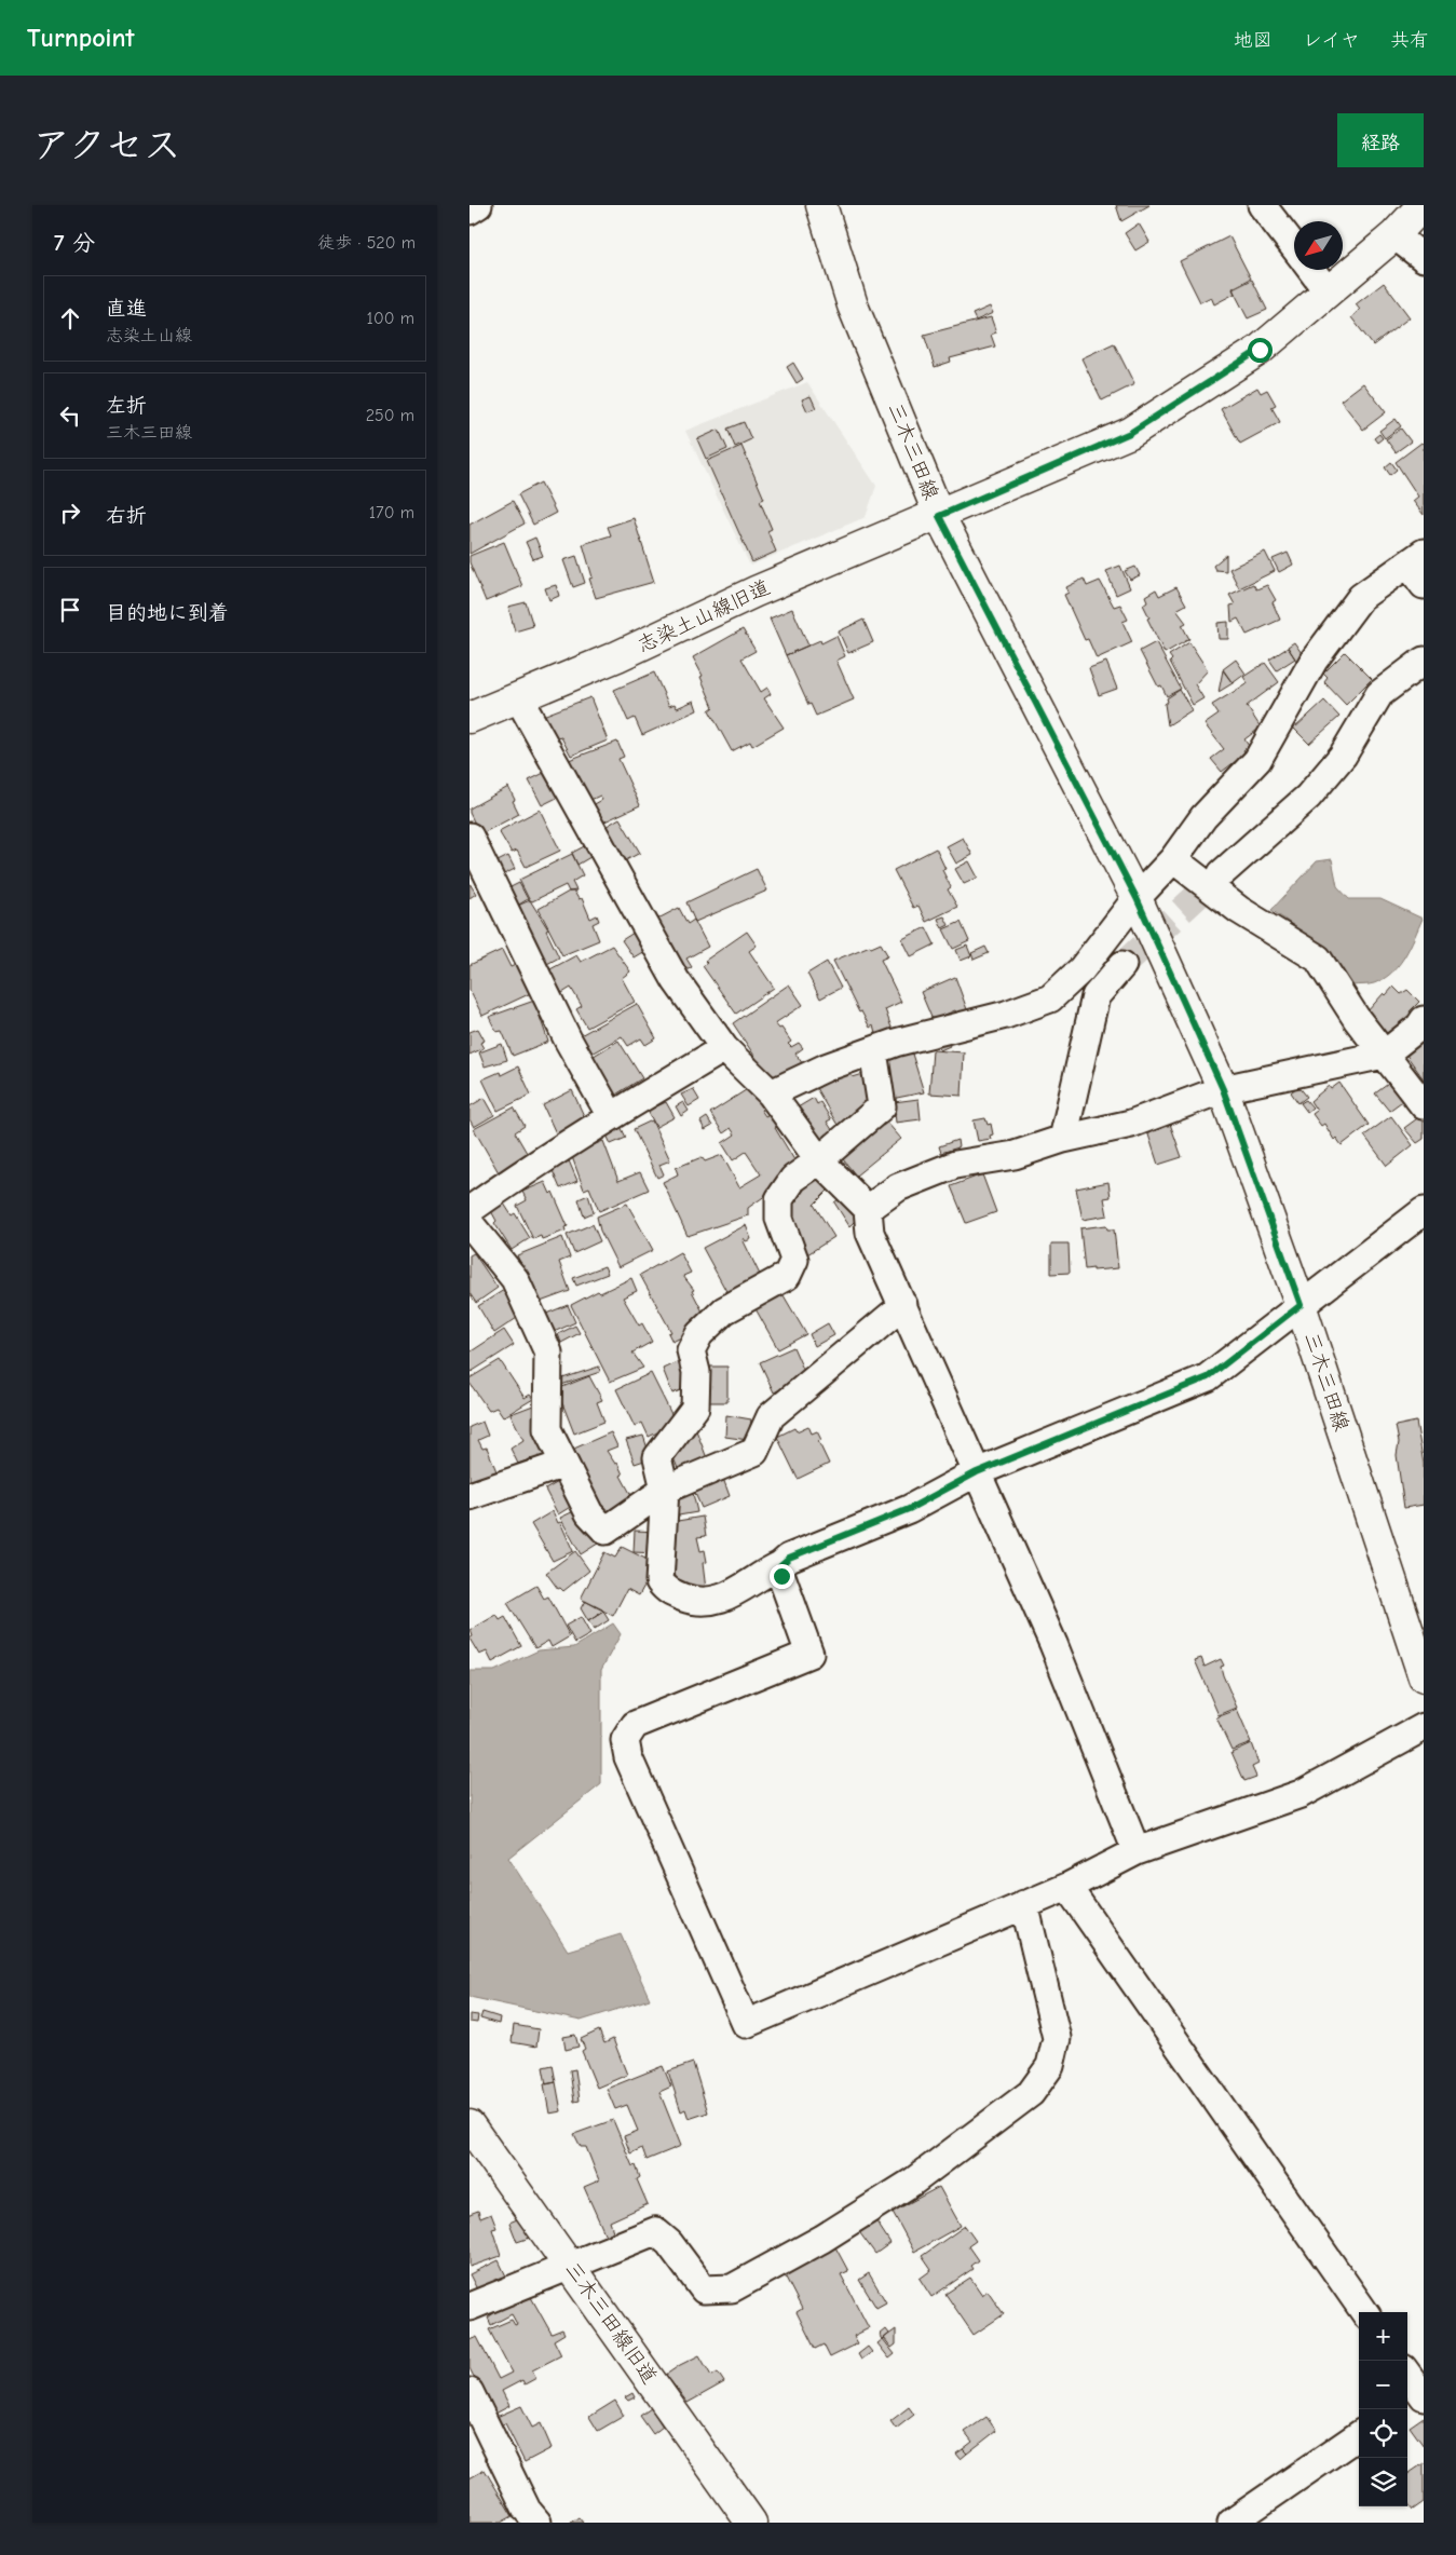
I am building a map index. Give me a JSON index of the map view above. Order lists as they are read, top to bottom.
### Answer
{
  "streets": {
    "main road": ["三木三田線", "志染土山線旧道", "三木三田線旧道"]
  },
  "crossings": [
    ["三木三田線", "志染土山線旧道"]
  ],
  "north": "bottom left",
  "page": {
    "header": "Turnpoint",
    "nav": ["地図", "レイヤ", "共有"],
    "title": "アクセス",
    "buttons": "経路",
    "heading": ["7 分", "徒歩 · 520 m"],
    "list": [
      ["直進", "志染土山線", "100 m"],
      ["左折", "三木三田線", "250 m"],
      ["右折", "170 m"],
      "目的地に到着"
    ],
    "map_buttons": ["+", "−"]
  }
}
